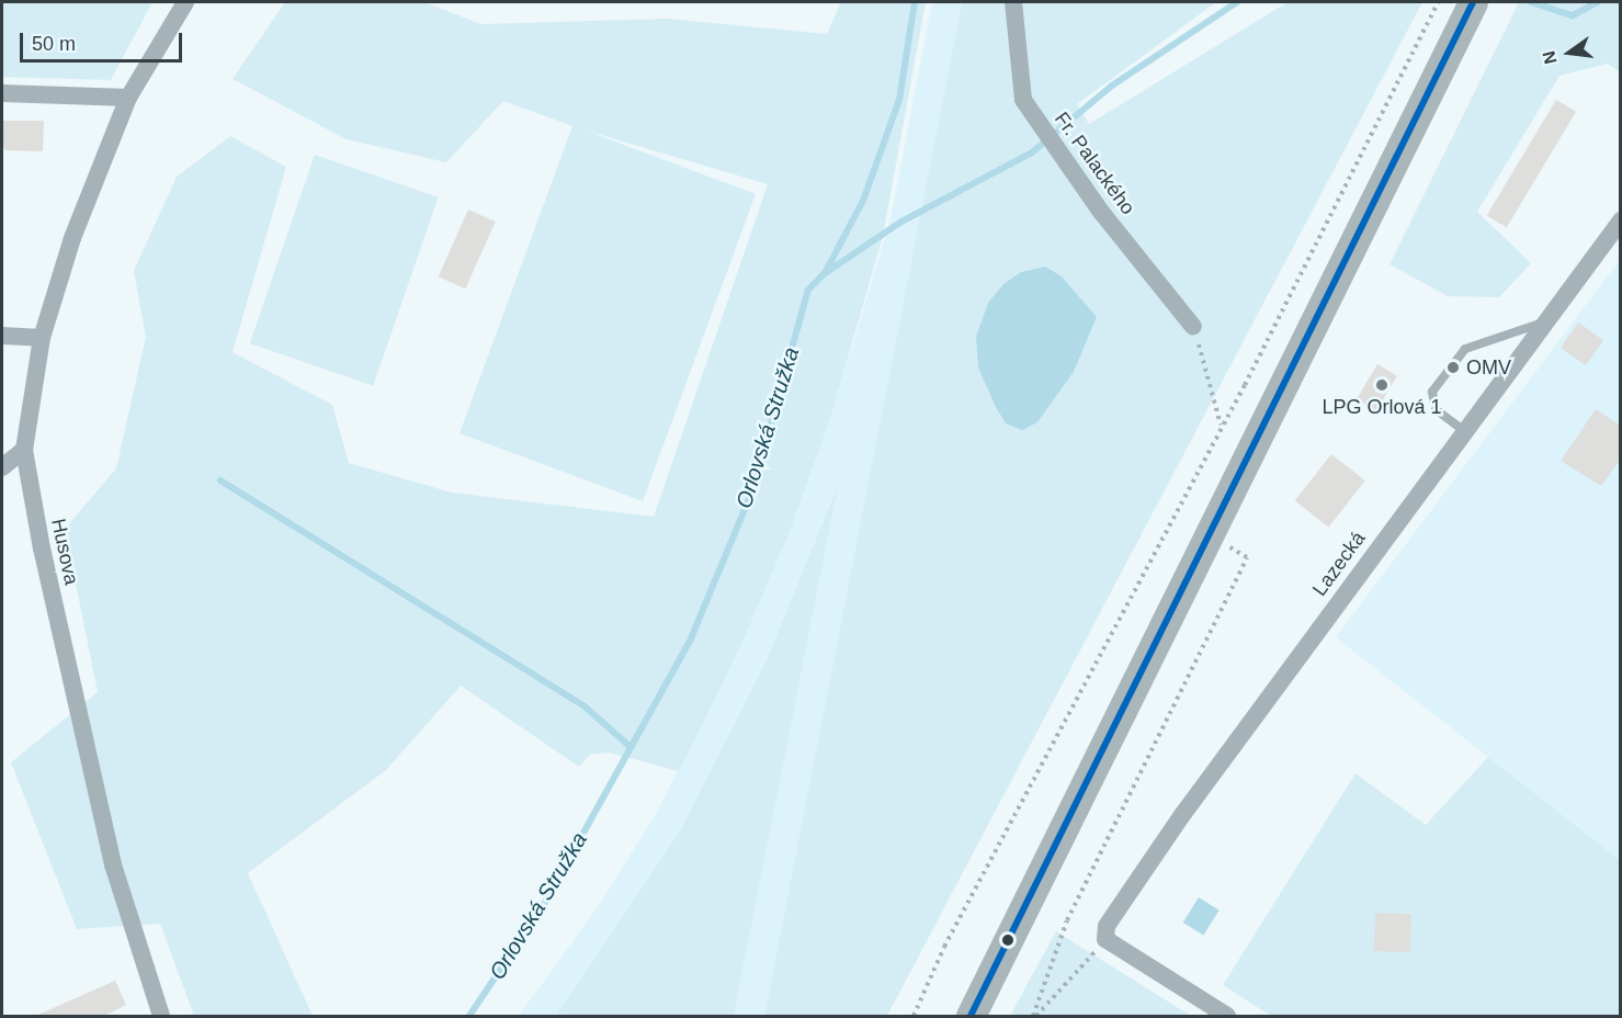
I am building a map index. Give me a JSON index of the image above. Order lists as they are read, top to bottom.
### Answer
{
  "streets": {
    "street": ["Fr. Palackého", "Husova", "Lazecká"]
  },
  "water": ["Orlovská Stružka"],
  "places": ["OMV", "LPG Orlová 1"],
  "scale_bar": "50 m",
  "north": "left"
}
